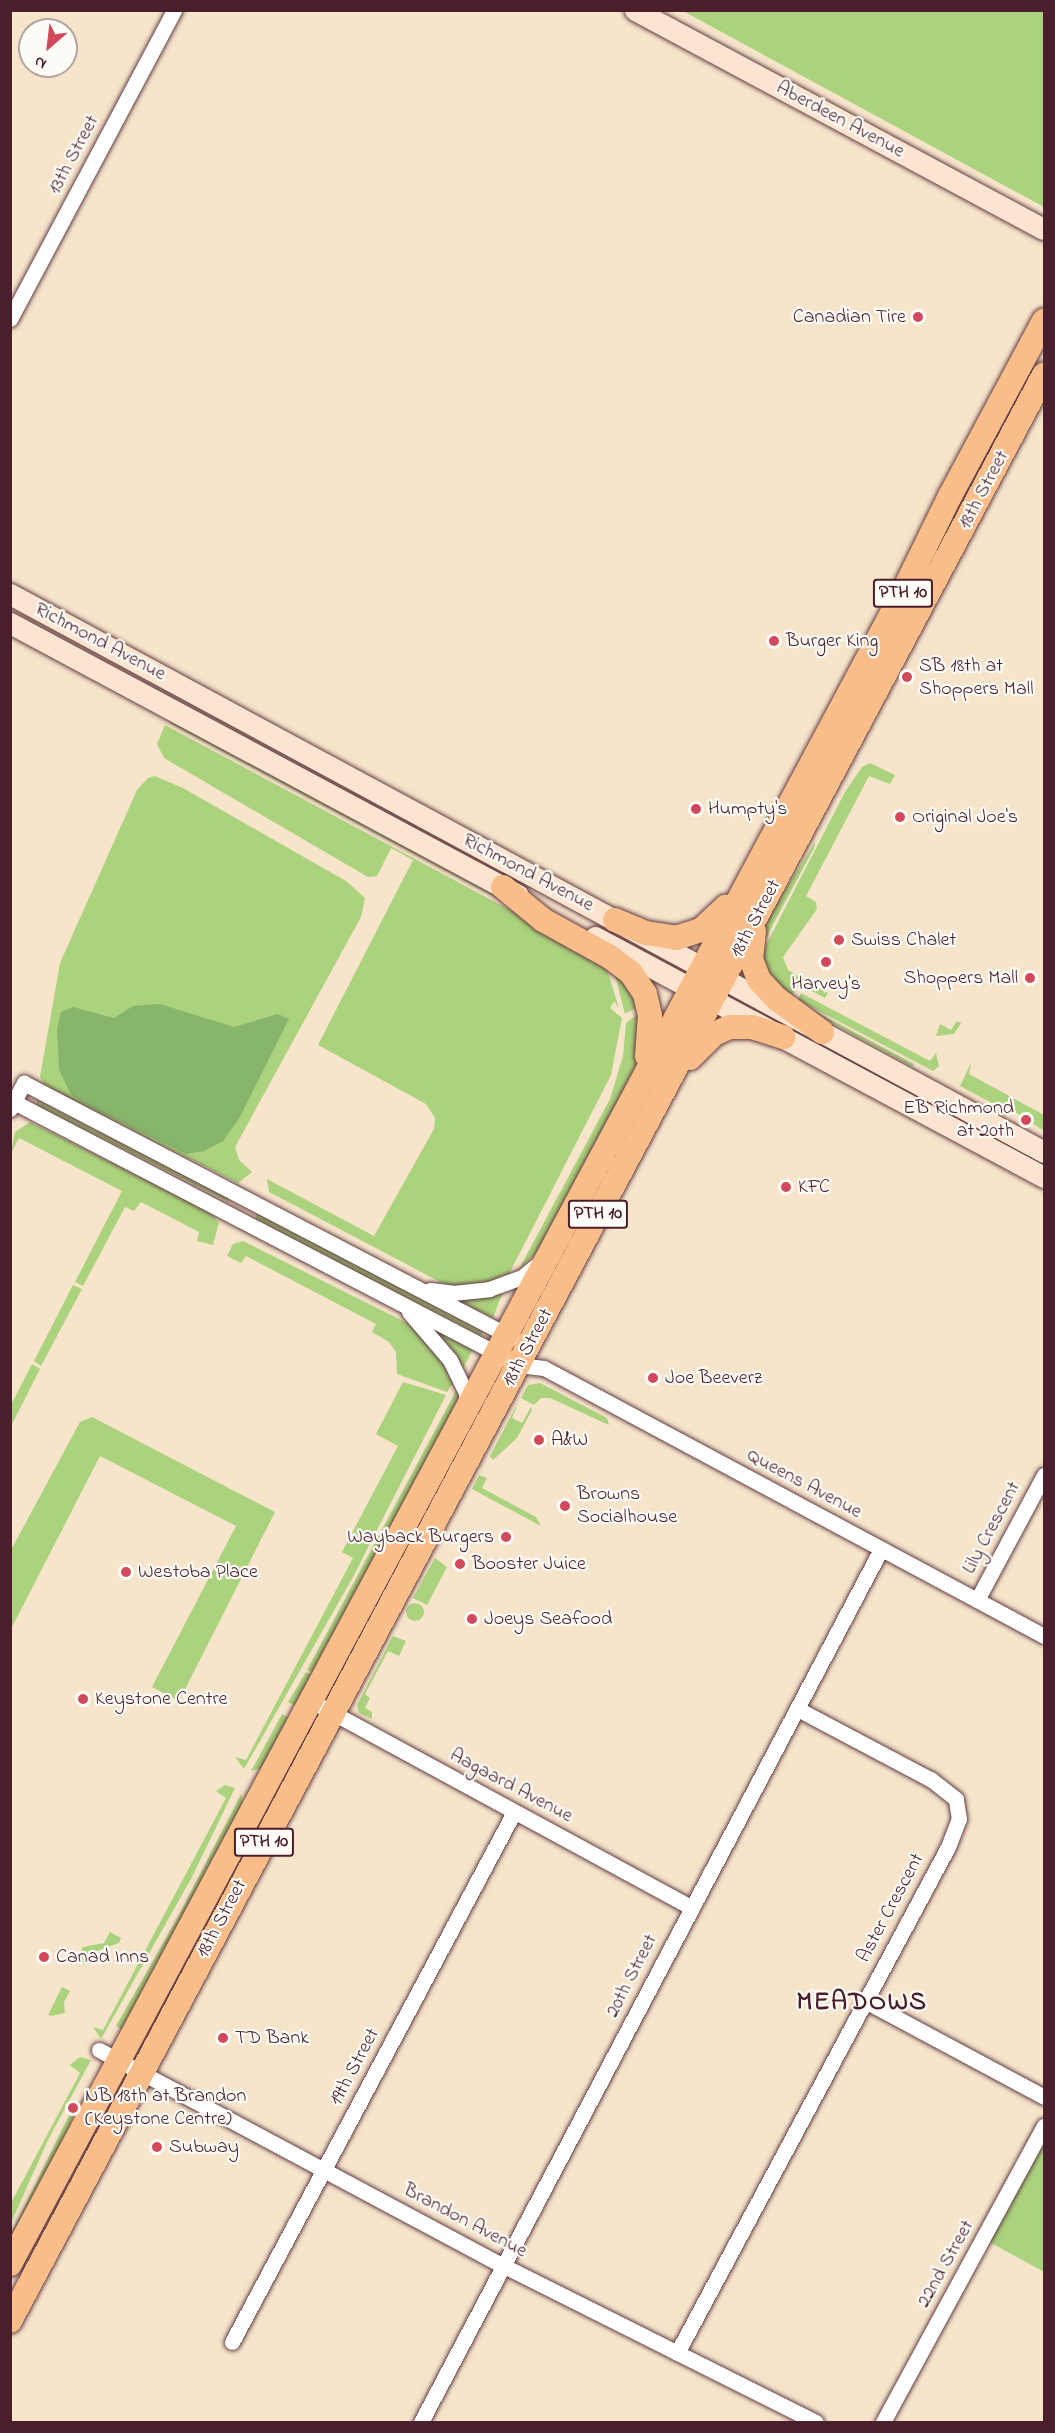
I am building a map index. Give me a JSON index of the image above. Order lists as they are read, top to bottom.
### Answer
{
  "streets": {
    "main road": [
      "Aberdeen Avenue",
      "18th Street",
      "PTH 10",
      "Richmond Avenue"
    ],
    "street": [
      "13th Street",
      "Queens Avenue",
      "Lily Crescent",
      "Aagaard Avenue",
      "Aster Crescent",
      "20th Street",
      "19th Street",
      "Brandon Avenue",
      "22nd Street"
    ]
  },
  "crossings": [
    ["18th Street", "Richmond Avenue"],
    ["18th Street", "Queens Avenue"],
    ["18th Street", "Aagaard Avenue"],
    ["18th Street", "Brandon Avenue"],
    ["Queens Avenue", "Lily Crescent"],
    ["Queens Avenue", "20th Street"],
    ["Aagaard Avenue", "20th Street"],
    ["Aagaard Avenue", "19th Street"],
    ["Aster Crescent", "20th Street"],
    ["Aster Crescent", "Brandon Avenue"],
    ["20th Street", "Brandon Avenue"],
    ["19th Street", "Brandon Avenue"]
  ],
  "districts": ["MEADOWS"],
  "places": [
    "Canadian Tire",
    "Burger King",
    "SB 18th at Shoppers Mall",
    "Humpty's",
    "Original Joe's",
    "Swiss Chalet",
    "Harvey's",
    "Shoppers Mall",
    "EB Richmond at 20th",
    "KFC",
    "Joe Beeverz",
    "A&W",
    "Browns Socialhouse",
    "Wayback Burgers",
    "Booster Juice",
    "Westoba Place",
    "Joeys Seafood",
    "Keystone Centre",
    "Canad Inns",
    "TD Bank",
    "NB 18th at Brandon (Keystone Centre)",
    "Subway"
  ],
  "north": "bottom left"
}
